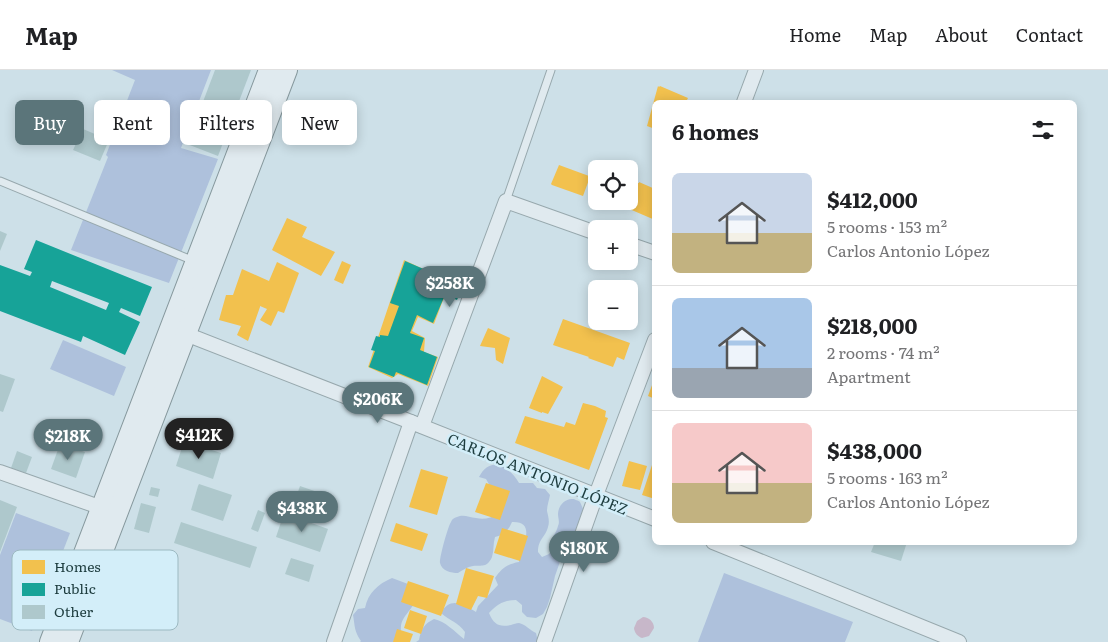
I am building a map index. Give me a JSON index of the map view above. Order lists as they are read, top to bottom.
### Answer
{
  "streets": {
    "street": ["CARLOS ANTONIO LÓPEZ"]
  },
  "legend": ["Homes", "Public", "Other"],
  "page": {
    "header": "Map",
    "nav": [
      "Home",
      "Map",
      "About",
      "Contact"
    ],
    "chip": [
      "Buy",
      "Rent",
      "Filters",
      "New"
    ],
    "heading": "6 homes",
    "map_buttons": ["+", "−"],
    "list": [
      {
        "name": "$412,000",
        "note": "5 rooms · 153 m² · Carlos Antonio López"
      },
      {
        "name": "$218,000",
        "note": "2 rooms · 74 m² · Apartment"
      },
      {
        "name": "$438,000",
        "note": "5 rooms · 163 m² · Carlos Antonio López"
      }
    ],
    "price": [
      "$258K",
      "$206K",
      "$412K",
      "$218K",
      "$438K",
      "$180K"
    ]
  }
}
